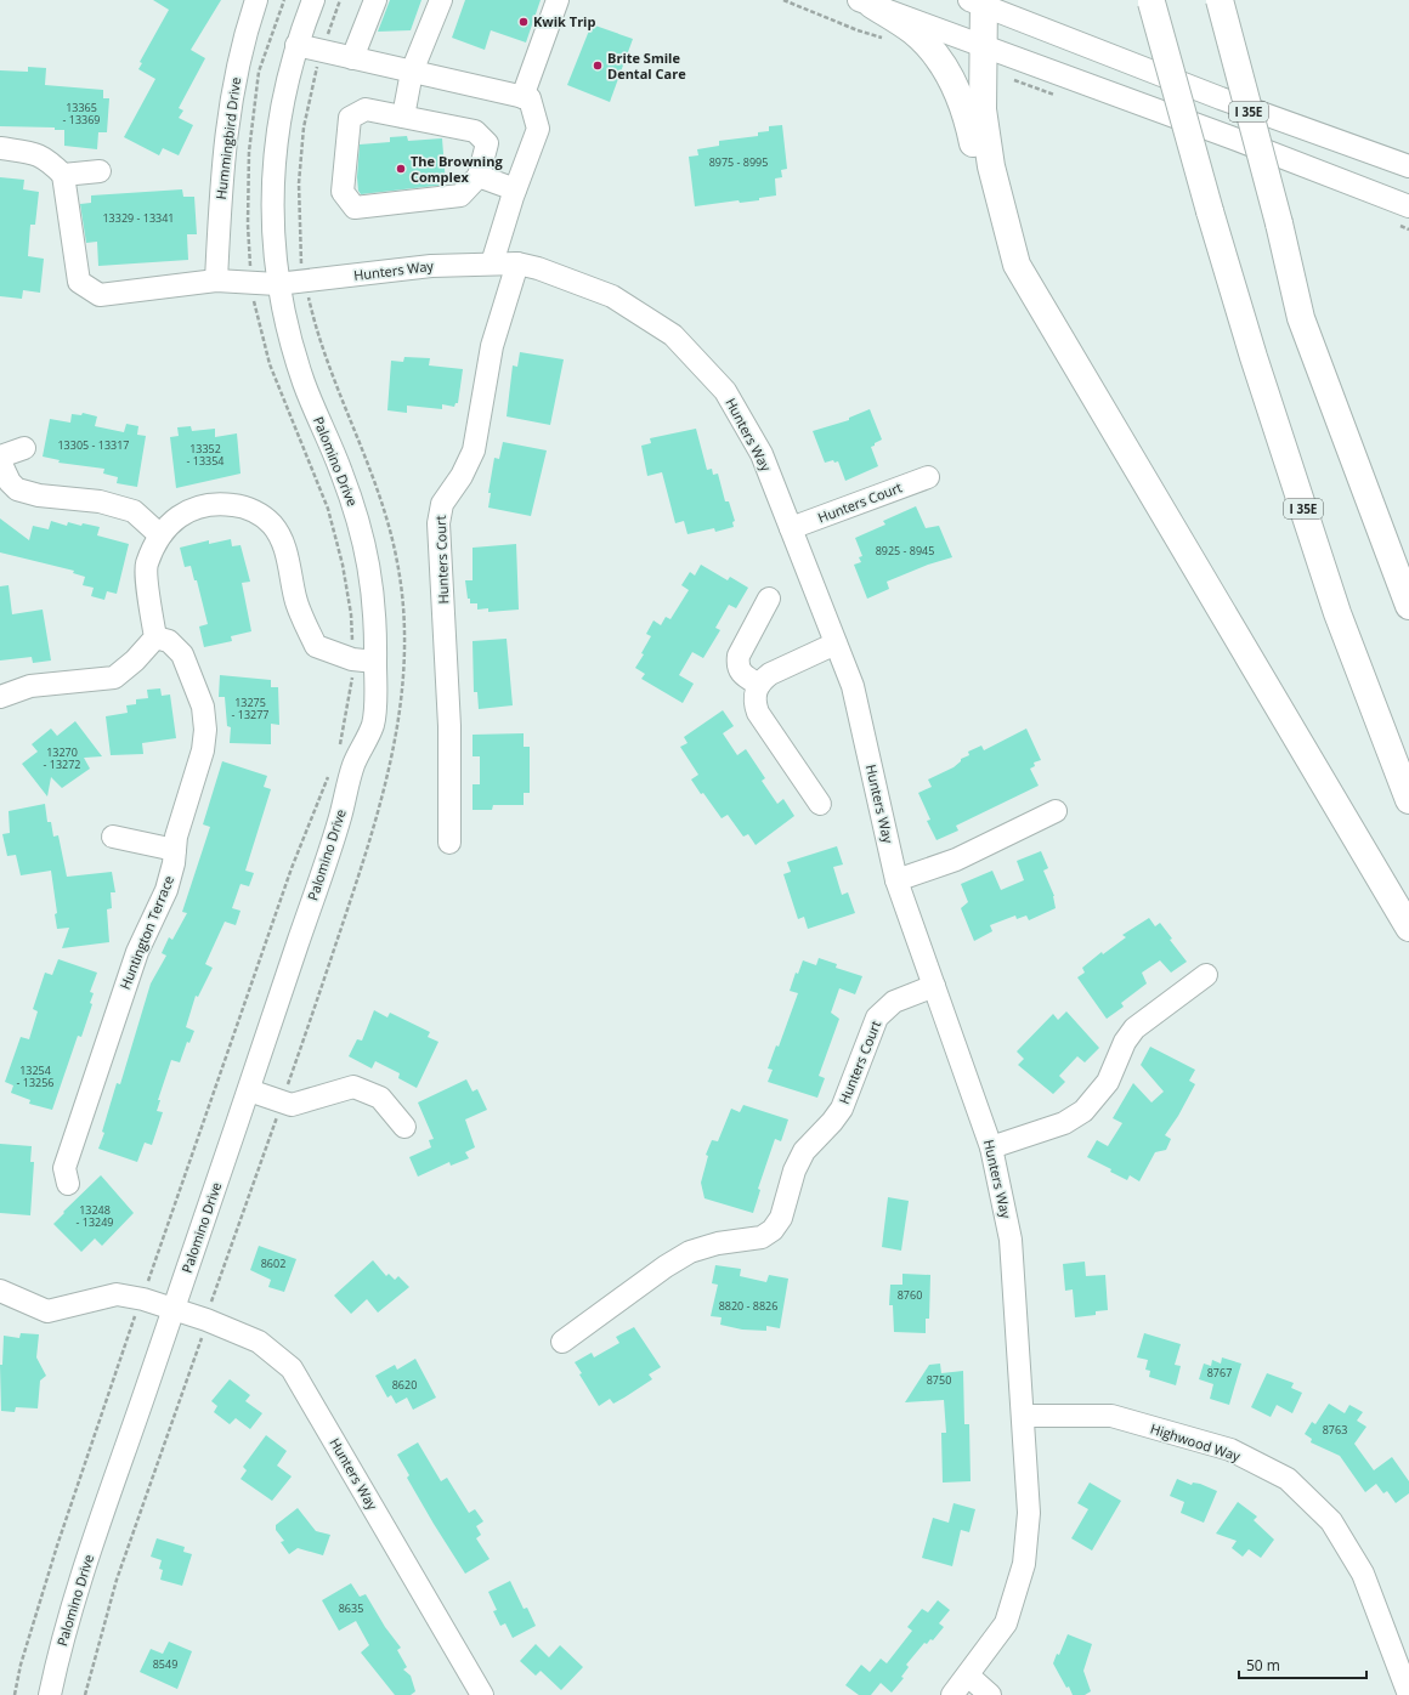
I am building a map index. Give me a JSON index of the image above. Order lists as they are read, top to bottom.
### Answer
{
  "streets": {
    "highway": ["I 35E"],
    "street": [
      "Hummingbird Drive",
      "Hunters Way",
      "Palomino Drive",
      "Hunters Court",
      "Huntington Terrace",
      "Highwood Way"
    ]
  },
  "crossings": [
    ["Hummingbird Drive", "Hunters Way"],
    ["Hunters Way", "Palomino Drive"],
    ["Hunters Way", "Hunters Court"],
    ["Hunters Way", "Highwood Way"]
  ],
  "places": ["Kwik Trip", "Brite Smile Dental Care", "The Browning Complex"],
  "house_numbers": [
    "13365 - 13369",
    "8975 - 8995",
    "13329 - 13341",
    "13305 - 13317",
    "13352 - 13354",
    "8925 - 8945",
    "13275 - 13277",
    "13270 - 13272",
    "13254 - 13256",
    "13248 - 13249",
    "8602",
    "8760",
    "8820 - 8826",
    "8767",
    "8750",
    "8620",
    "8763",
    "8635",
    "8549"
  ],
  "scale_bar": "50 m"
}
